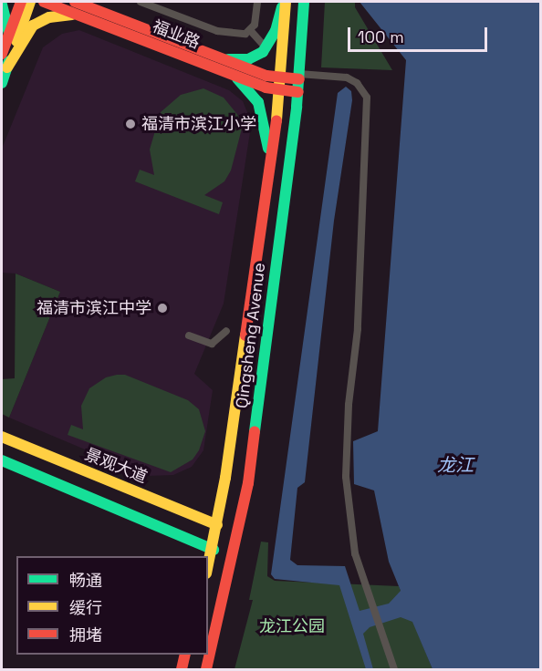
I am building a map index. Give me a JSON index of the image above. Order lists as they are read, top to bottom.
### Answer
{
  "streets": {
    "street": ["福业路", "Qingsheng Avenue", "景观大道"]
  },
  "crossings": [
    ["福业路", "Qingsheng Avenue"],
    ["Qingsheng Avenue", "景观大道"]
  ],
  "water": ["龙江"],
  "parks": ["龙江公园"],
  "places": ["福清市滨江小学", "福清市滨江中学"],
  "legend": ["畅通", "缓行", "拥堵"],
  "scale_bar": "100 m"
}
